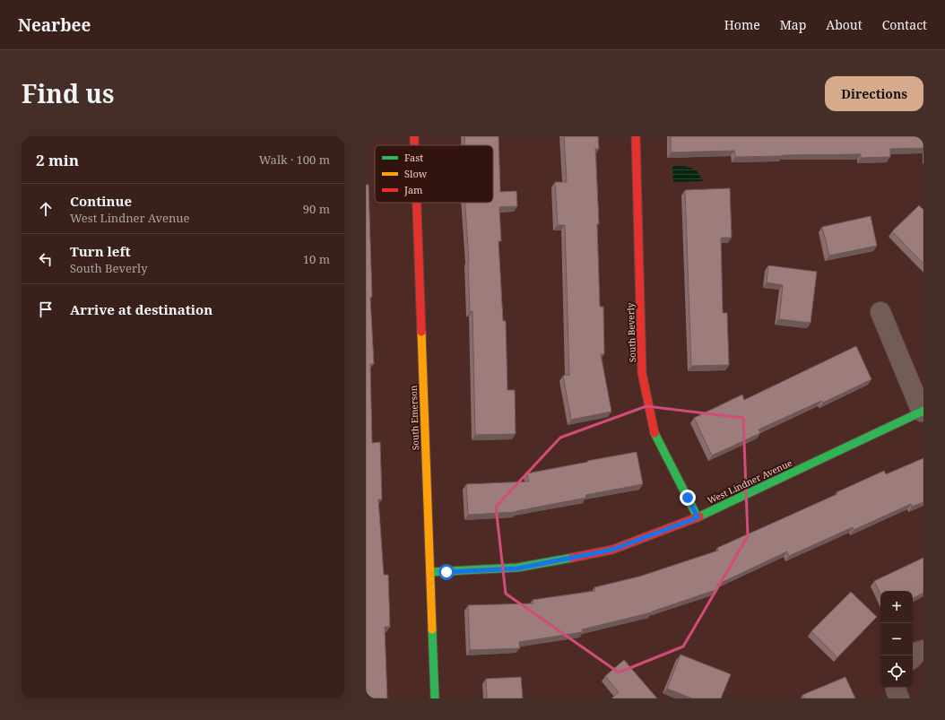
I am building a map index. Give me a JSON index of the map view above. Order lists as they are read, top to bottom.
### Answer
{
  "streets": {
    "street": ["South Beverly", "South Emerson", "West Lindner Avenue"]
  },
  "crossings": [
    ["South Beverly", "West Lindner Avenue"],
    ["South Emerson", "West Lindner Avenue"]
  ],
  "legend": ["Fast", "Slow", "Jam"],
  "page": {
    "header": "Nearbee",
    "nav": [
      "Home",
      "Map",
      "About",
      "Contact"
    ],
    "title": "Find us",
    "buttons": "Directions",
    "heading": ["2 min", "Walk · 100 m"],
    "list": [
      ["Continue", "West Lindner Avenue", "90 m"],
      ["Turn left", "South Beverly", "10 m"],
      "Arrive at destination"
    ],
    "map_buttons": ["+", "−"]
  }
}
